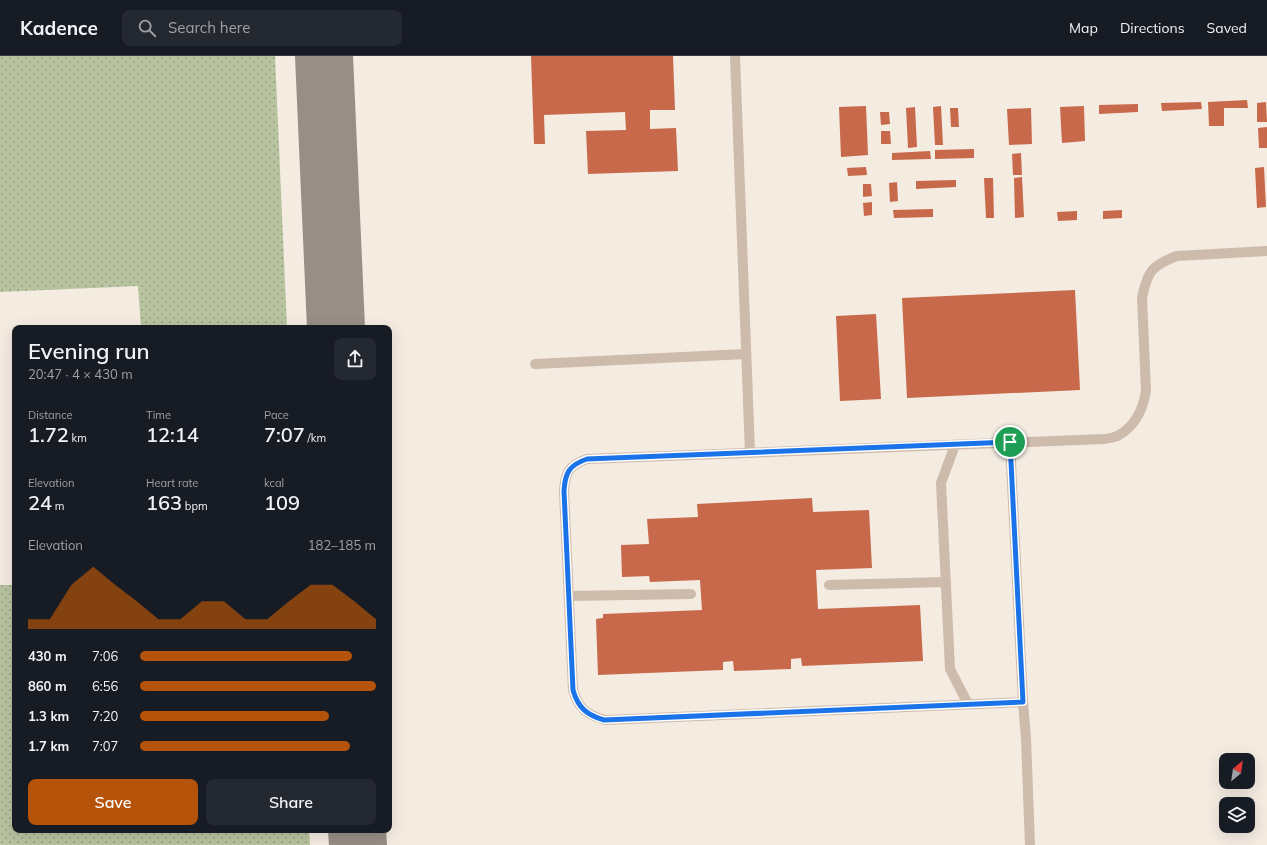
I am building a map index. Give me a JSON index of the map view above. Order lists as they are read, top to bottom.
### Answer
{
  "north": "top right",
  "page": {
    "header": "Kadence",
    "search": "Search here",
    "nav": ["Map", "Directions", "Saved"],
    "heading": ["Evening run", "20:47 · 4 × 430 m"],
    "stats": [
      ["Distance", "1.72 km"],
      ["Time", "12:14"],
      ["Pace", "7:07 /km"],
      ["Elevation", "24 m"],
      ["Heart rate", "163 bpm"],
      ["kcal", "109"]
    ],
    "chart": ["Elevation", "182–185 m"],
    "list": [
      {
        "name": "430 m",
        "note": "7:06"
      },
      {
        "name": "860 m",
        "note": "6:56"
      },
      {
        "name": "1.3 km",
        "note": "7:20"
      },
      {
        "name": "1.7 km",
        "note": "7:07"
      }
    ],
    "buttons": ["Save", "Share"]
  }
}
